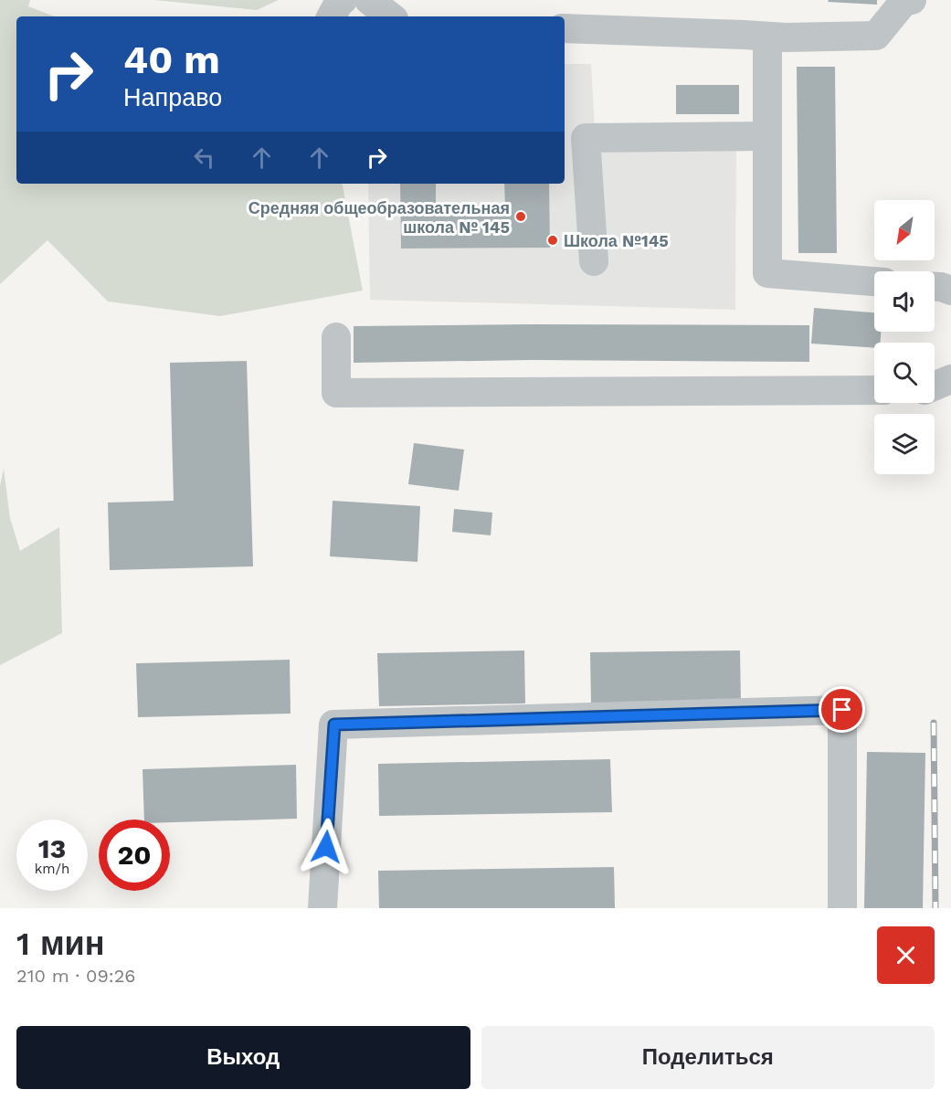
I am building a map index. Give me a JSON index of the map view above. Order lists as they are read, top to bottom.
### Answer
{
  "places": ["Средняя общеобразовательная школа № 145", "Школа №145"],
  "north": "bottom left",
  "page": {
    "turn": ["40 m", "Направо"],
    "speed": "13 km/h",
    "limit": "20",
    "heading": ["1 мин", "210 m · 09:26"],
    "buttons": ["Выход", "Поделиться"]
  }
}
